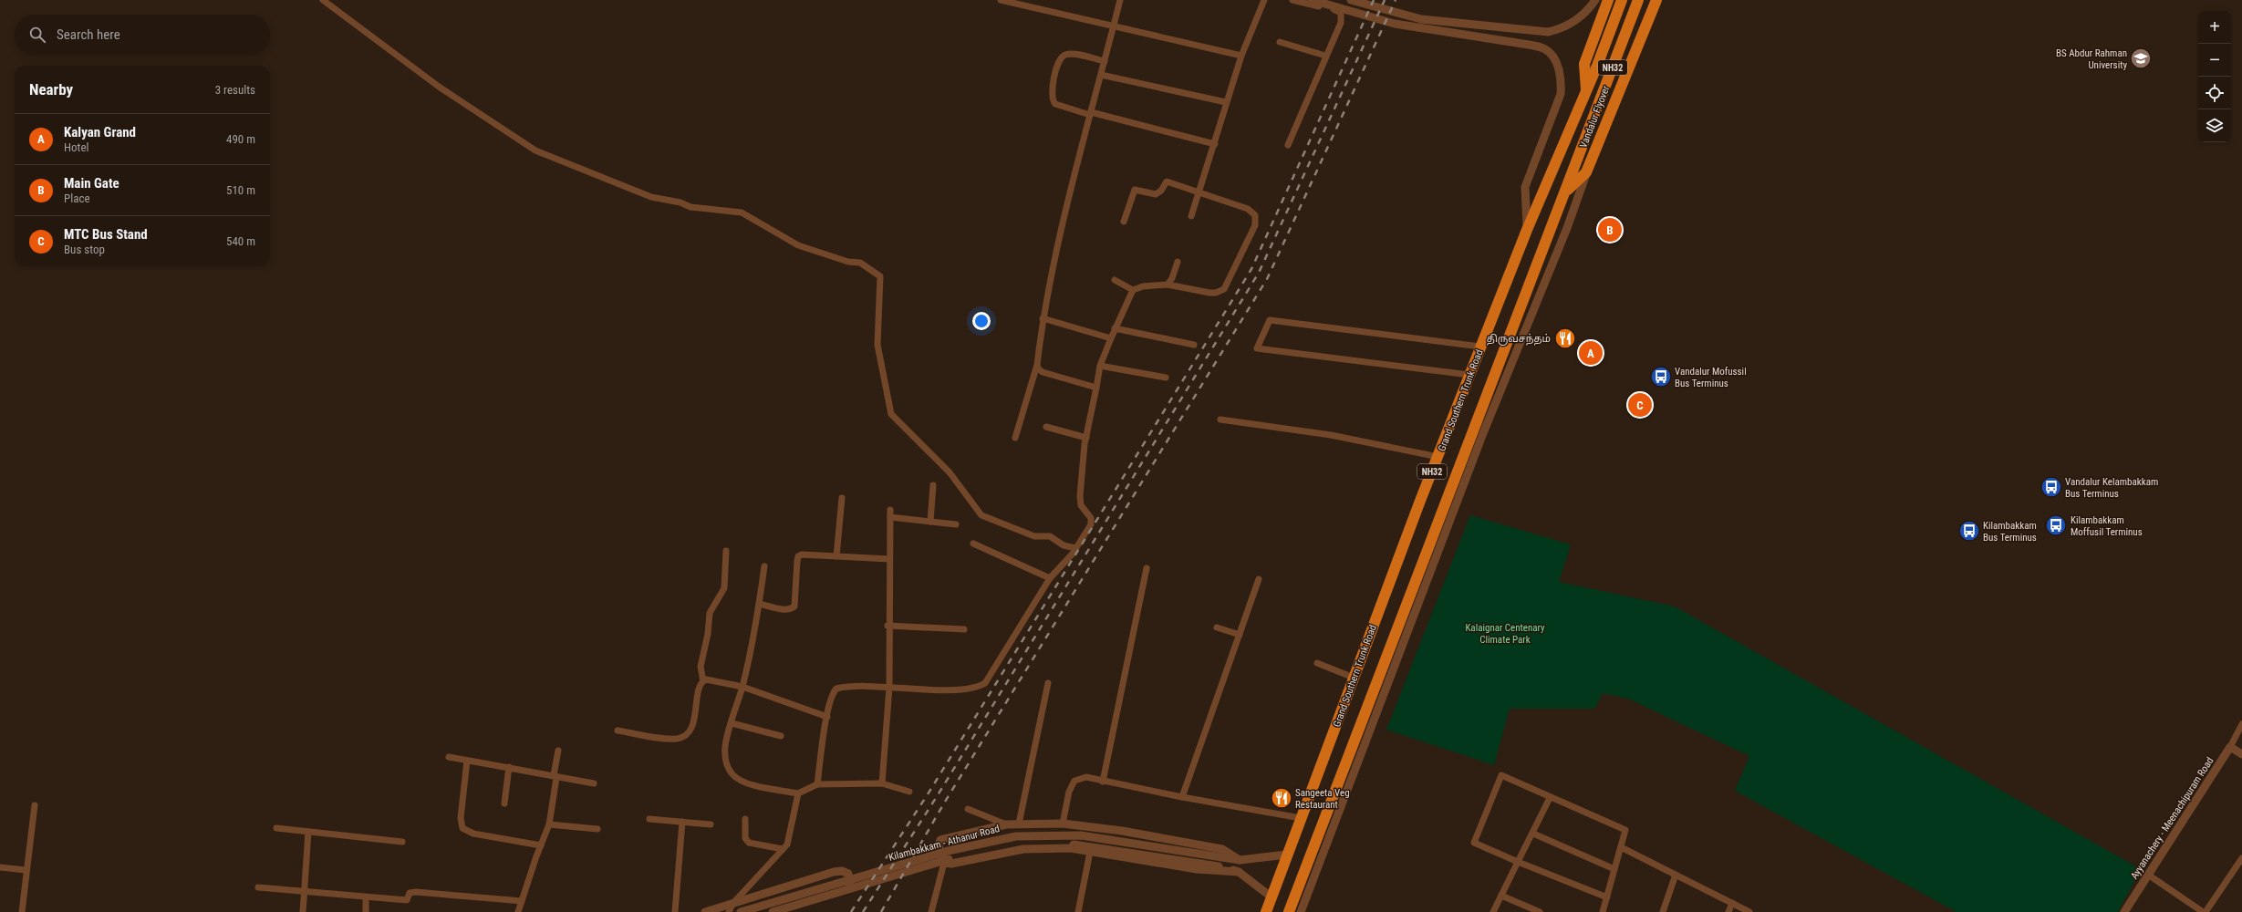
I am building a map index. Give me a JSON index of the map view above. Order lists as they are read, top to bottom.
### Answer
{
  "streets": {
    "highway": ["NH32", "Vandalur Flyover", "Grand Southern Trunk Road"],
    "street": ["Ayyanachery - Meenachipuram Road", "Kilambakkam - Athanur Road"]
  },
  "crossings": [
    ["NH32", "Vandalur Flyover"],
    ["NH32", "Grand Southern Trunk Road"],
    ["NH32", "Kilambakkam - Athanur Road"],
    ["Vandalur Flyover", "Grand Southern Trunk Road"],
    ["Grand Southern Trunk Road", "Kilambakkam - Athanur Road"]
  ],
  "parks": ["Kalaignar Centenary Climate Park"],
  "places": {
    "school or university": ["BS Abdur Rahman University"],
    "restaurant": ["திருவசந்தம்", "Sangeeta Veg Restaurant"],
    "bus stop": [
      "Vandalur Mofussil Bus Terminus",
      "Vandalur Kelambakkam Bus Terminus",
      "Kilambakkam Moffusil Terminus",
      "Kilambakkam Bus Terminus"
    ]
  },
  "page": {
    "map_buttons": ["+", "−"],
    "search": "Search here",
    "heading": ["Nearby", "3 results"],
    "list": [
      {
        "mark": "A",
        "name": "Kalyan Grand",
        "note": "Hotel",
        "value": "490 m"
      },
      {
        "mark": "B",
        "name": "Main Gate",
        "note": "Place",
        "value": "510 m"
      },
      {
        "mark": "C",
        "name": "MTC Bus Stand",
        "note": "Bus stop",
        "value": "540 m"
      }
    ],
    "pins": ["B", "A", "C"]
  }
}
